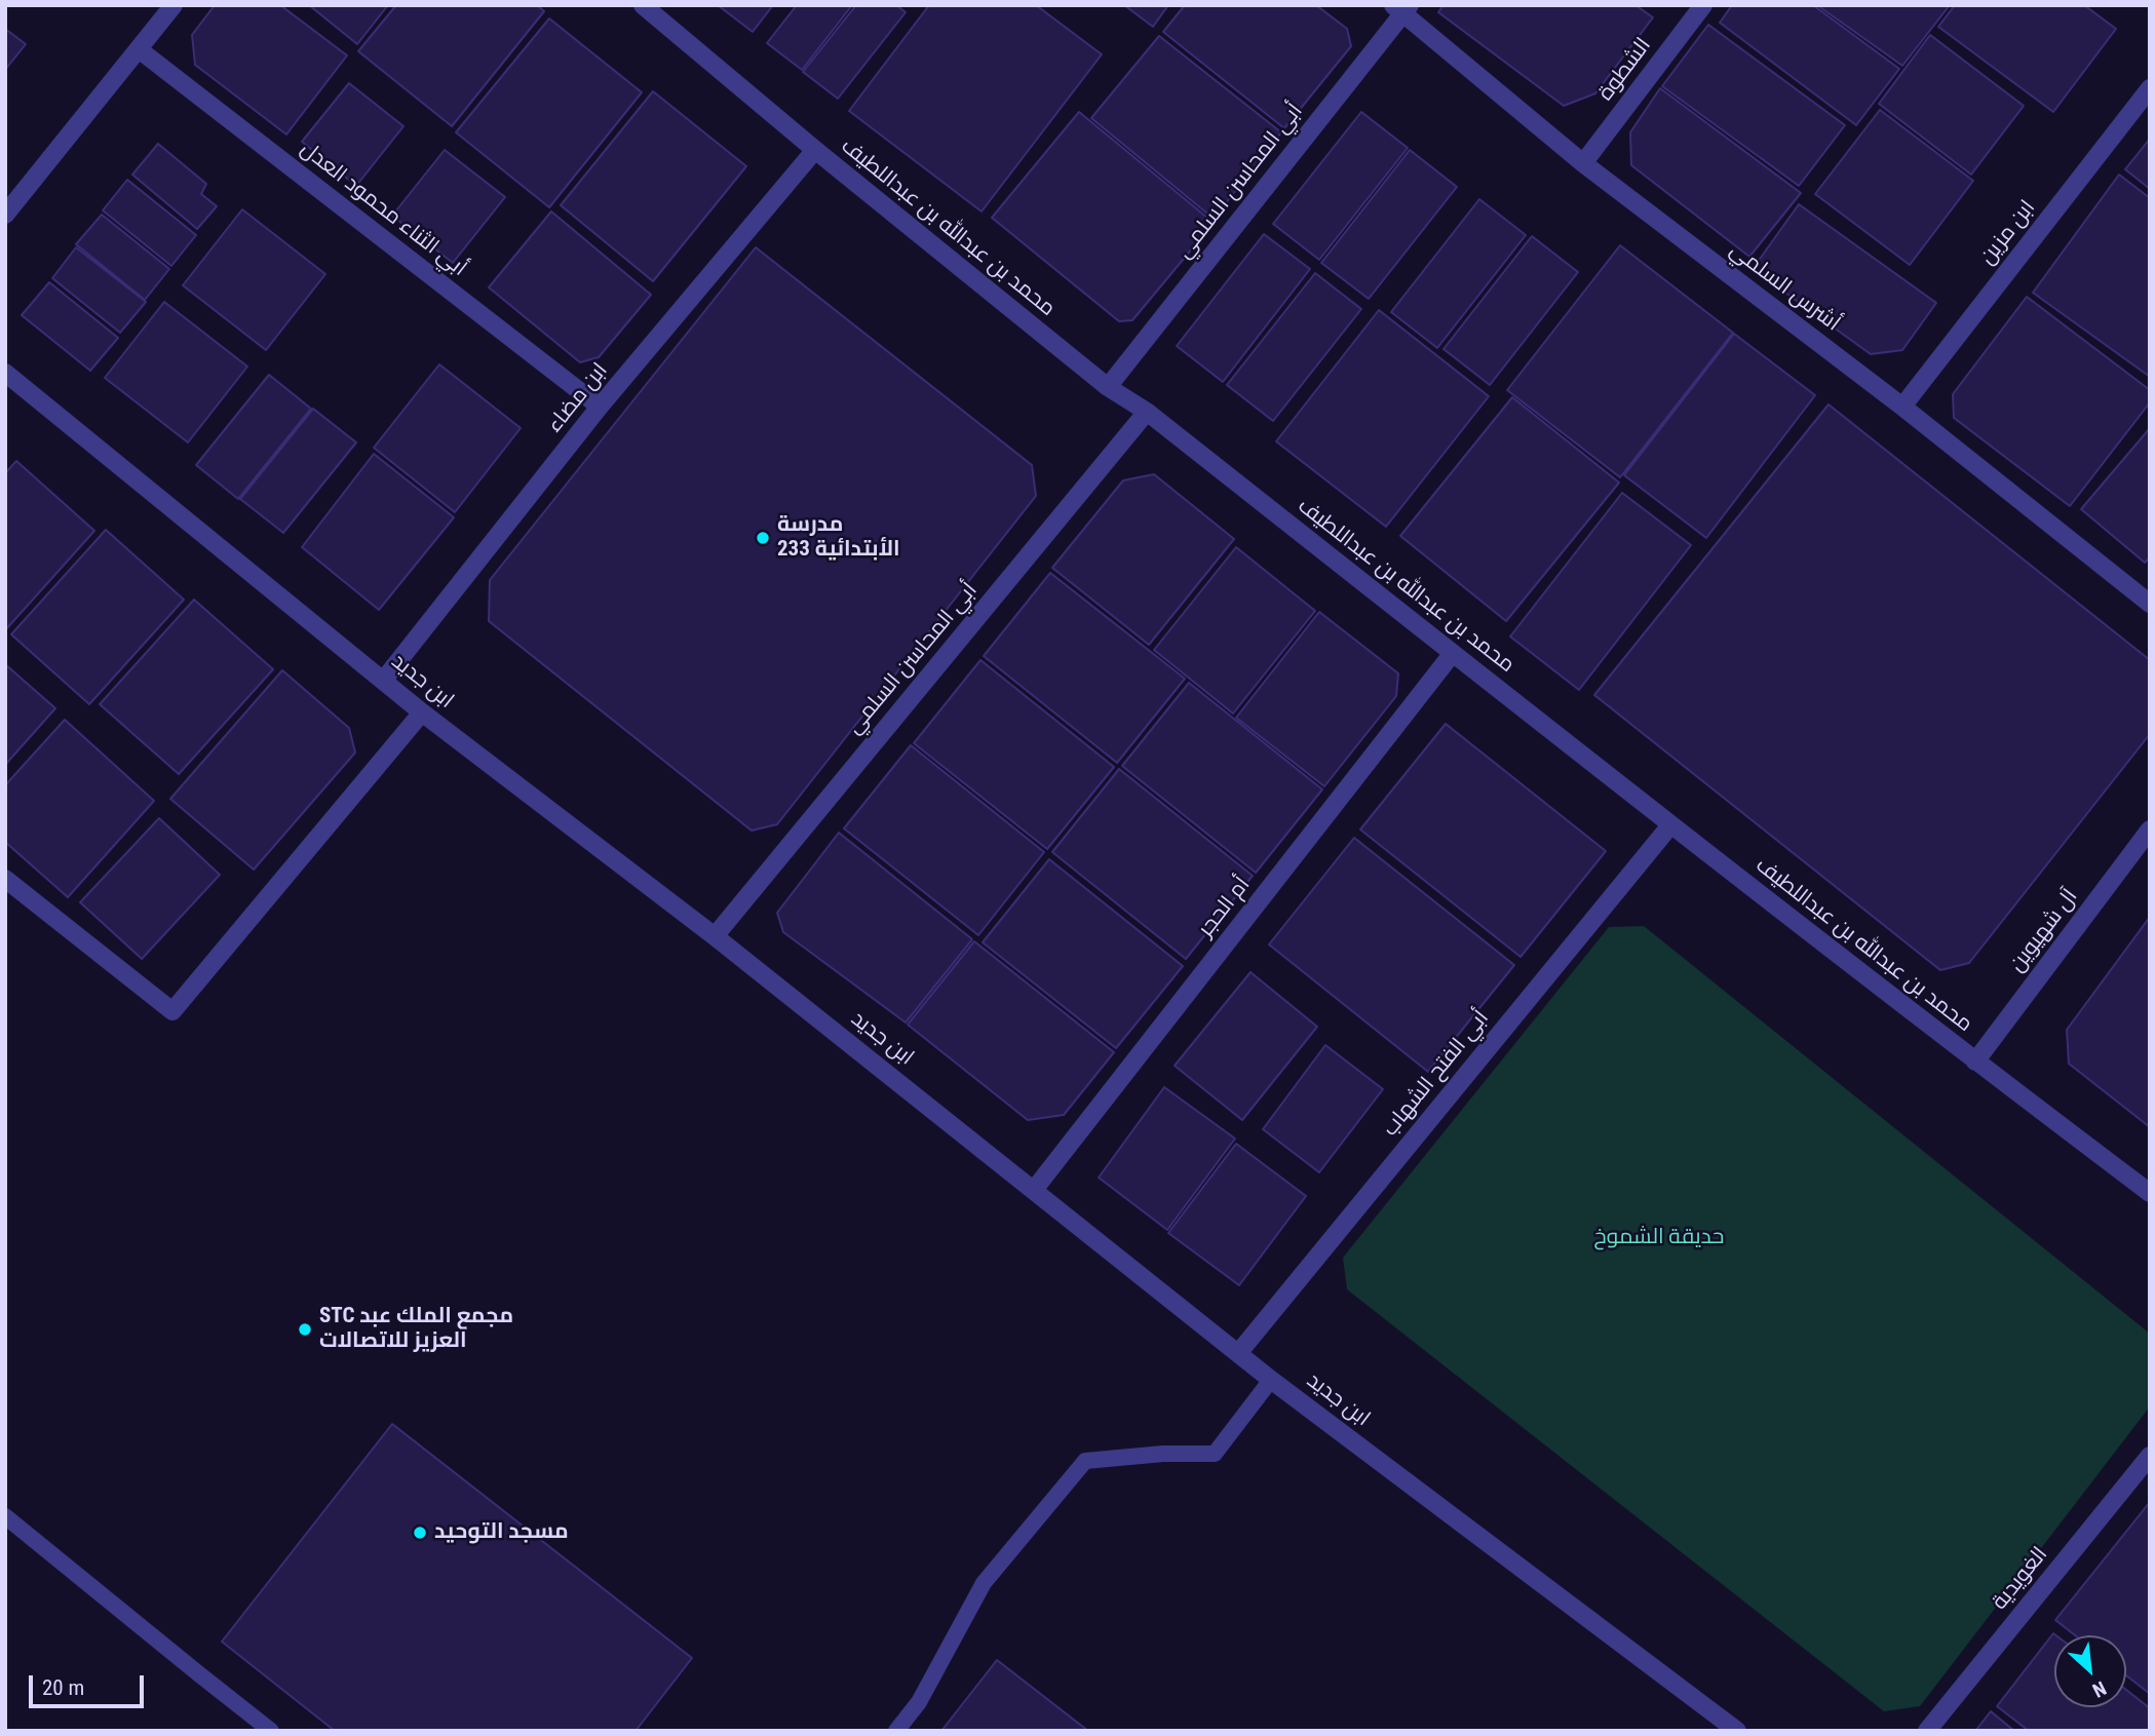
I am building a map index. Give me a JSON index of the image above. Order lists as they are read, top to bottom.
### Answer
{
  "streets": {
    "street": [
      "الشطوة",
      "أبي المحاسن السلمي",
      "أبي الثناء محمود العدل",
      "محمد بن عبدالله بن عبداللطيف",
      "ابن مزين",
      "أشرس السلمي",
      "ابن مضاء",
      "ابن جديد",
      "أم الحجر",
      "آل شهيوين",
      "أبي الفتح الشهاب",
      "الغويدية"
    ]
  },
  "crossings": [
    ["الشطوة", "أشرس السلمي"],
    ["أبي المحاسن السلمي", "محمد بن عبدالله بن عبداللطيف"],
    ["أبي المحاسن السلمي", "أشرس السلمي"],
    ["أبي المحاسن السلمي", "ابن جديد"],
    ["أبي الثناء محمود العدل", "ابن مضاء"],
    ["محمد بن عبدالله بن عبداللطيف", "ابن مضاء"],
    ["محمد بن عبدالله بن عبداللطيف", "أم الحجر"],
    ["محمد بن عبدالله بن عبداللطيف", "آل شهيوين"],
    ["محمد بن عبدالله بن عبداللطيف", "أبي الفتح الشهاب"],
    ["ابن مزين", "أشرس السلمي"],
    ["ابن مضاء", "ابن جديد"],
    ["ابن جديد", "أم الحجر"],
    ["ابن جديد", "أبي الفتح الشهاب"]
  ],
  "parks": ["حديقة الشموخ"],
  "places": ["مدرسة الأبتدائية 233", "STC مجمع الملك عبد العزيز للاتصالات", "مسجد التوحيد"],
  "scale_bar": "20 m",
  "north": "bottom right"
}
